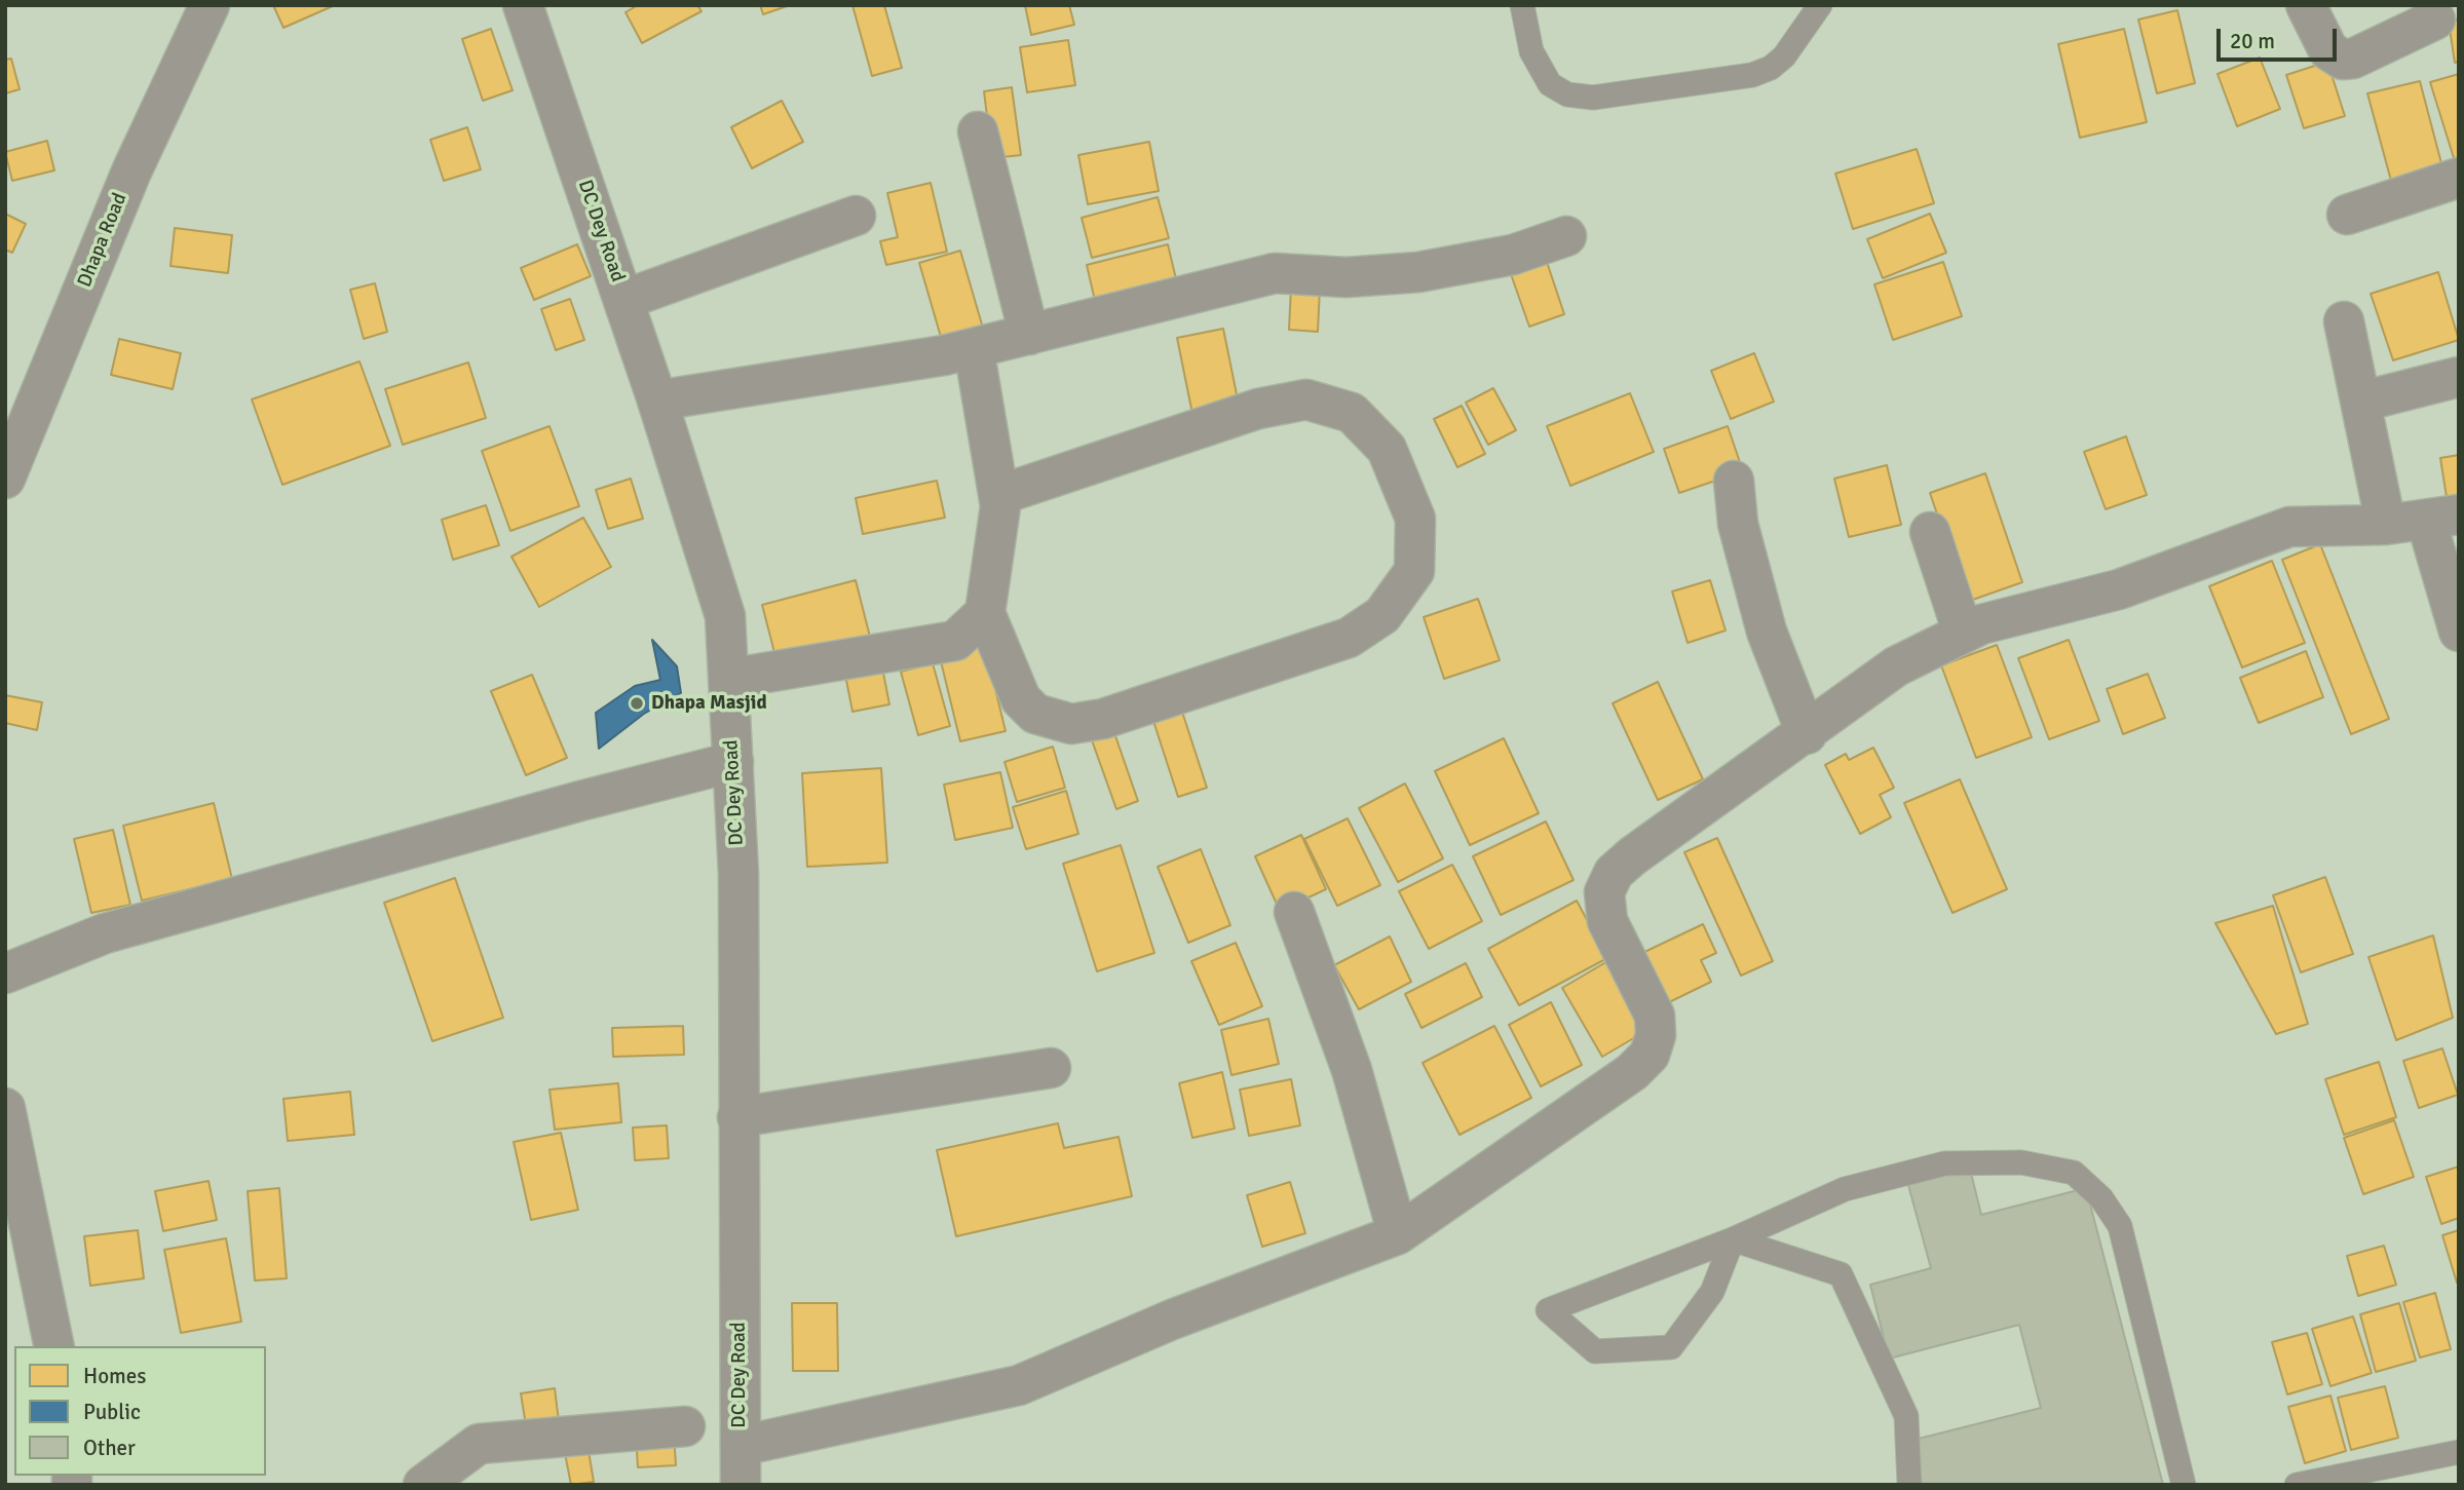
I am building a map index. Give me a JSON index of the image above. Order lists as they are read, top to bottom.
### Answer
{
  "streets": {
    "street": ["DC Dey Road", "Dhapa Road"]
  },
  "places": ["Dhapa Masjid"],
  "legend": ["Homes", "Public", "Other"],
  "scale_bar": "20 m"
}
